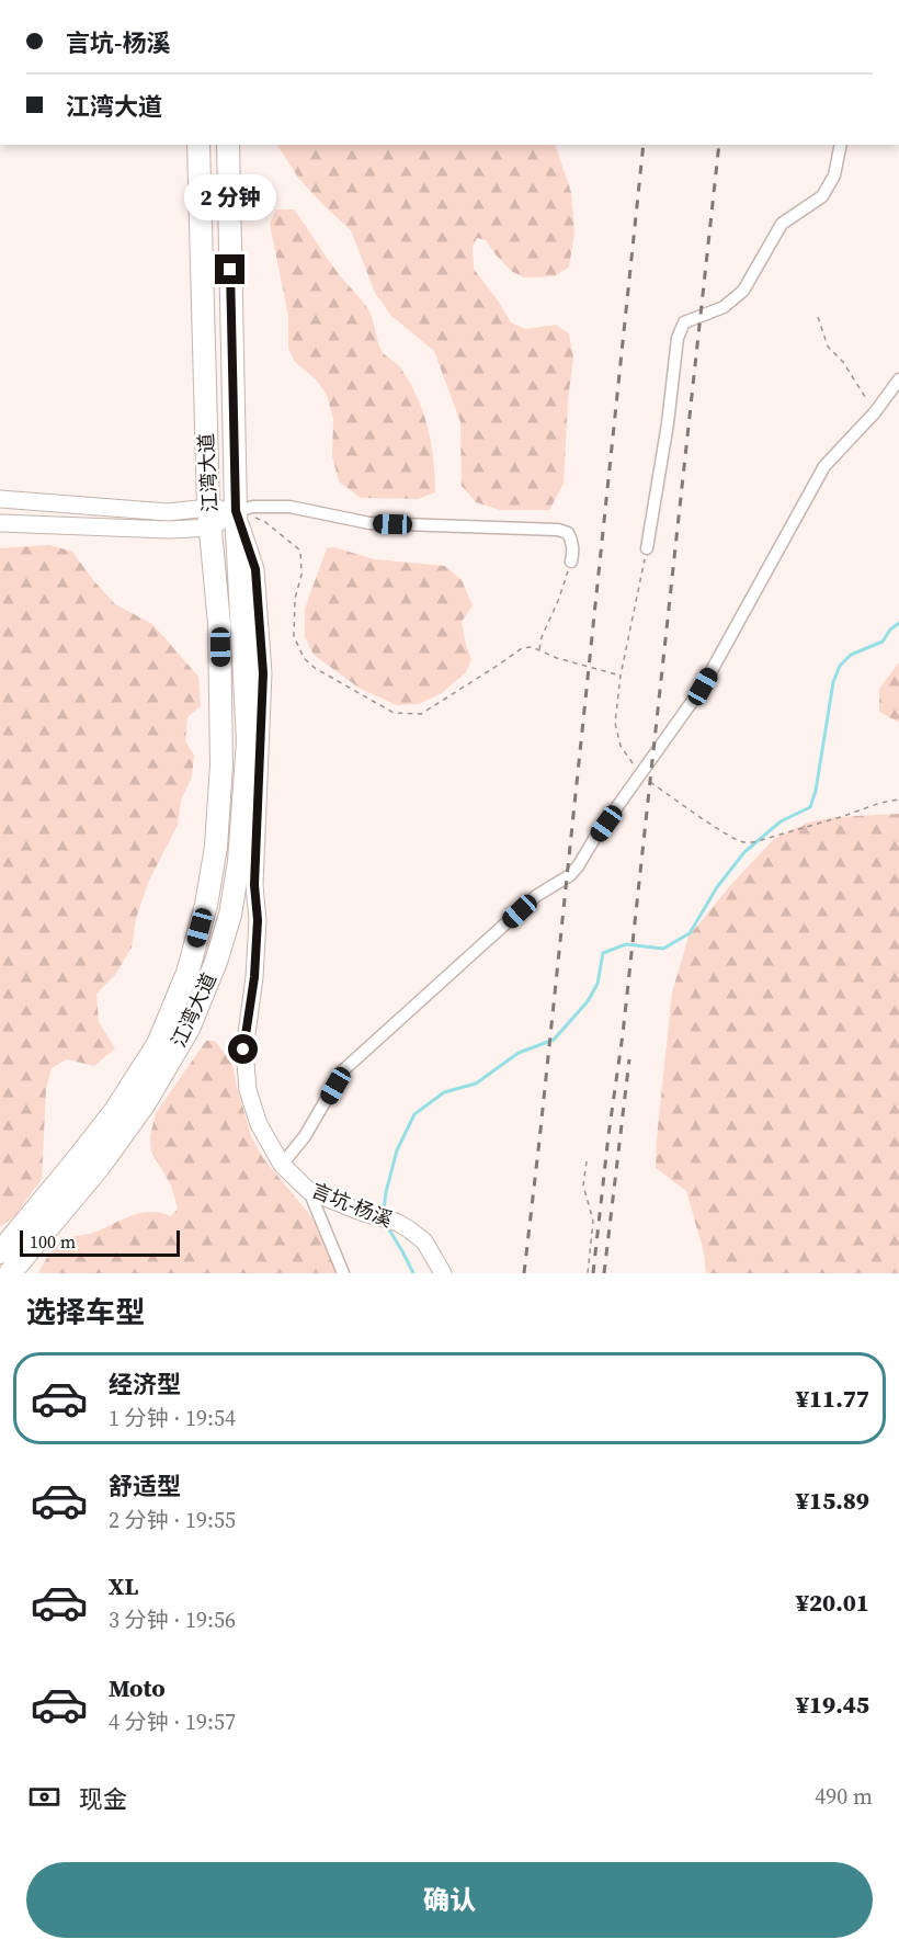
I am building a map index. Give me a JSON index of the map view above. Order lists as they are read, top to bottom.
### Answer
{
  "streets": {
    "highway": ["江湾大道"],
    "main road": ["言坑-杨溪"]
  },
  "crossings": [
    ["江湾大道", "言坑-杨溪"]
  ],
  "scale_bar": "100 m",
  "page": {
    "banner": ["言坑-杨溪", "江湾大道"],
    "bubble": "2 分钟",
    "scale": "100 m",
    "heading": "选择车型",
    "list": [
      {
        "name": "经济型",
        "note": "1 分钟 · 19:54",
        "value": "¥11.77"
      },
      {
        "name": "舒适型",
        "note": "2 分钟 · 19:55",
        "value": "¥15.89"
      },
      {
        "name": "XL",
        "note": "3 分钟 · 19:56",
        "value": "¥20.01"
      },
      {
        "name": "Moto",
        "note": "4 分钟 · 19:57",
        "value": "¥19.45"
      }
    ],
    "pay": ["现金", "490 m"],
    "buttons": "确认"
  }
}
